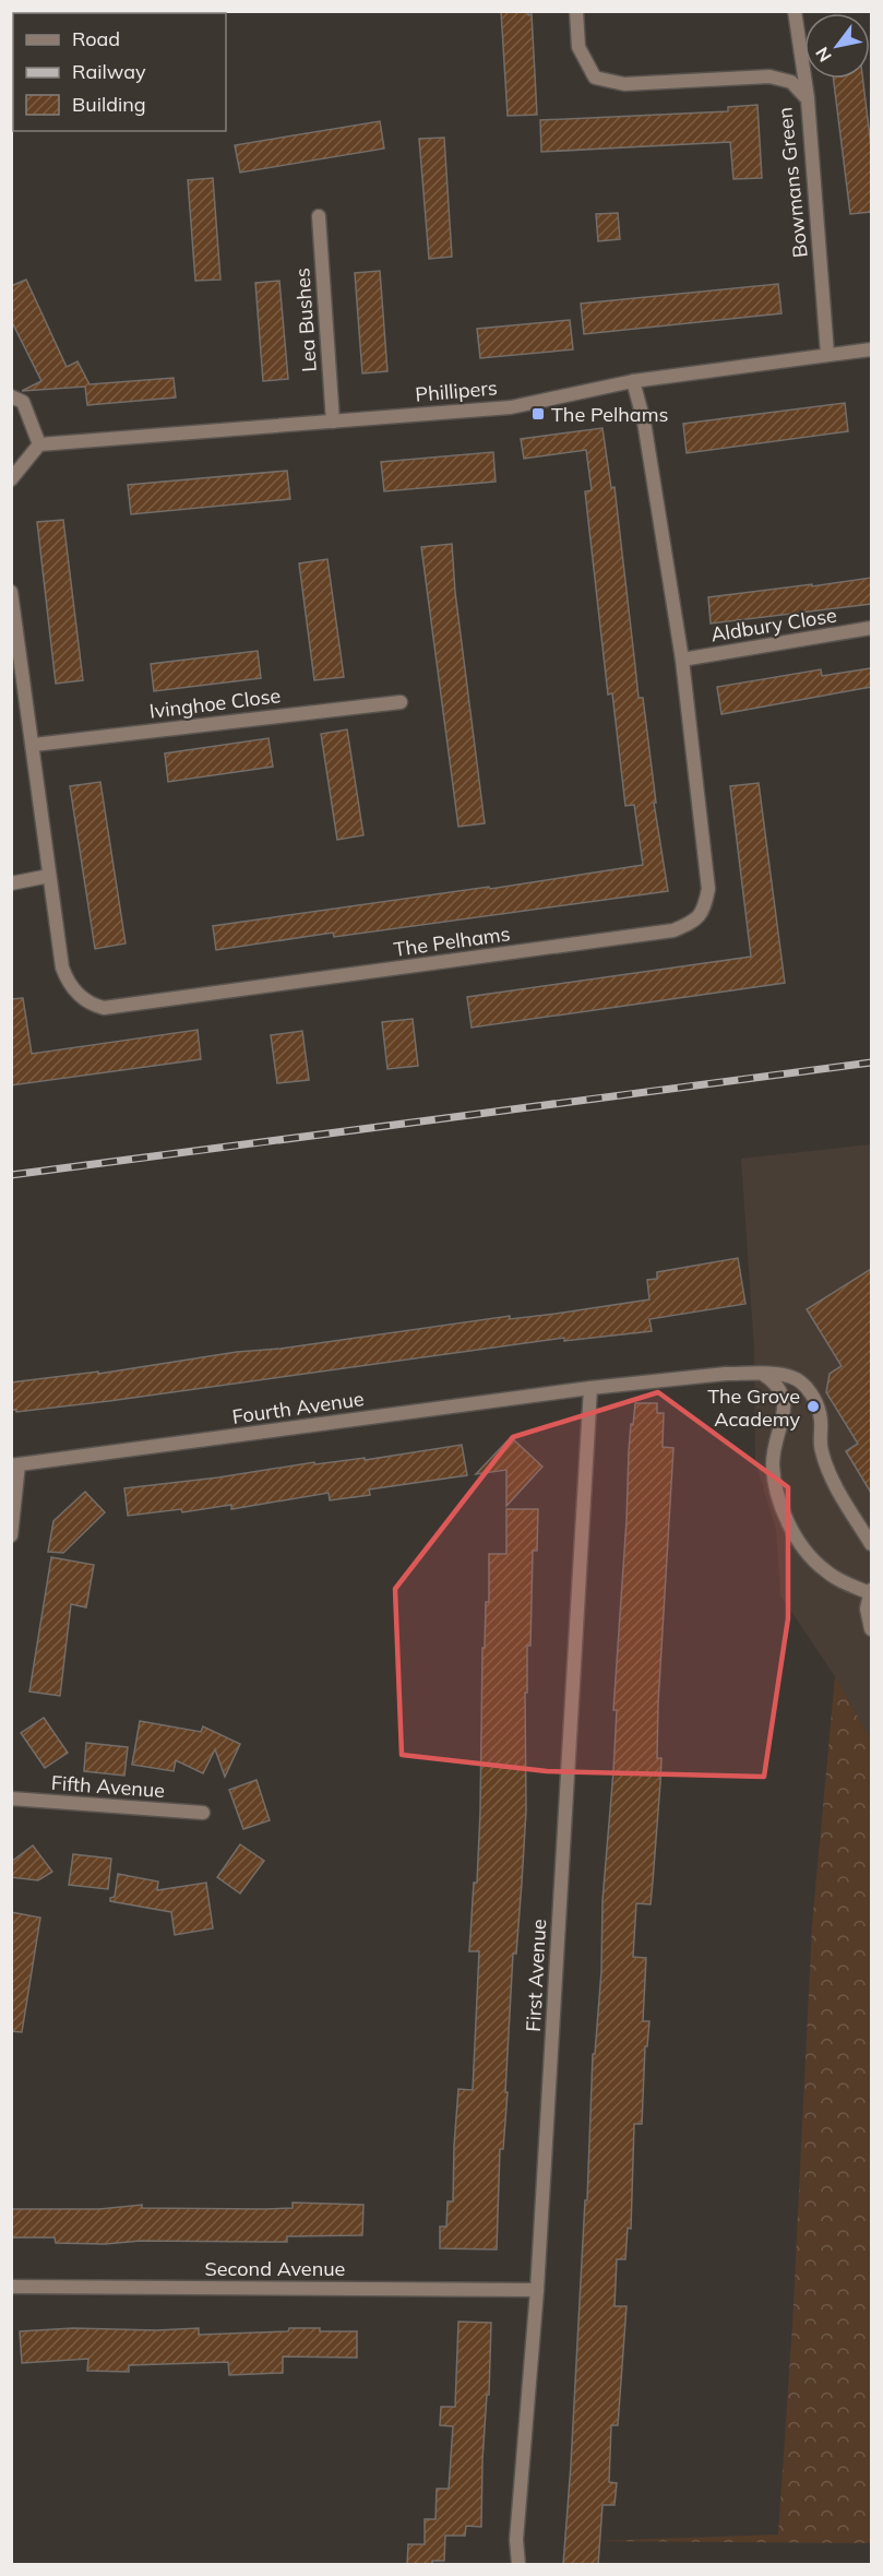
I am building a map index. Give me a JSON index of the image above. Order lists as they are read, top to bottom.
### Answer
{
  "streets": {
    "street": [
      "Bowmans Green",
      "Lea Bushes",
      "Phillipers",
      "Aldbury Close",
      "Ivinghoe Close",
      "The Pelhams",
      "Fourth Avenue",
      "Fifth Avenue",
      "First Avenue",
      "Second Avenue"
    ]
  },
  "crossings": [
    ["Bowmans Green", "Phillipers"],
    ["Lea Bushes", "Phillipers"],
    ["Phillipers", "The Pelhams"],
    ["Aldbury Close", "The Pelhams"],
    ["Ivinghoe Close", "The Pelhams"],
    ["Fourth Avenue", "First Avenue"],
    ["First Avenue", "Second Avenue"]
  ],
  "places": {
    "transit": ["The Pelhams"],
    "other": ["The Grove Academy"]
  },
  "legend": ["Road", "Railway", "Building"],
  "north": "bottom left"
}
